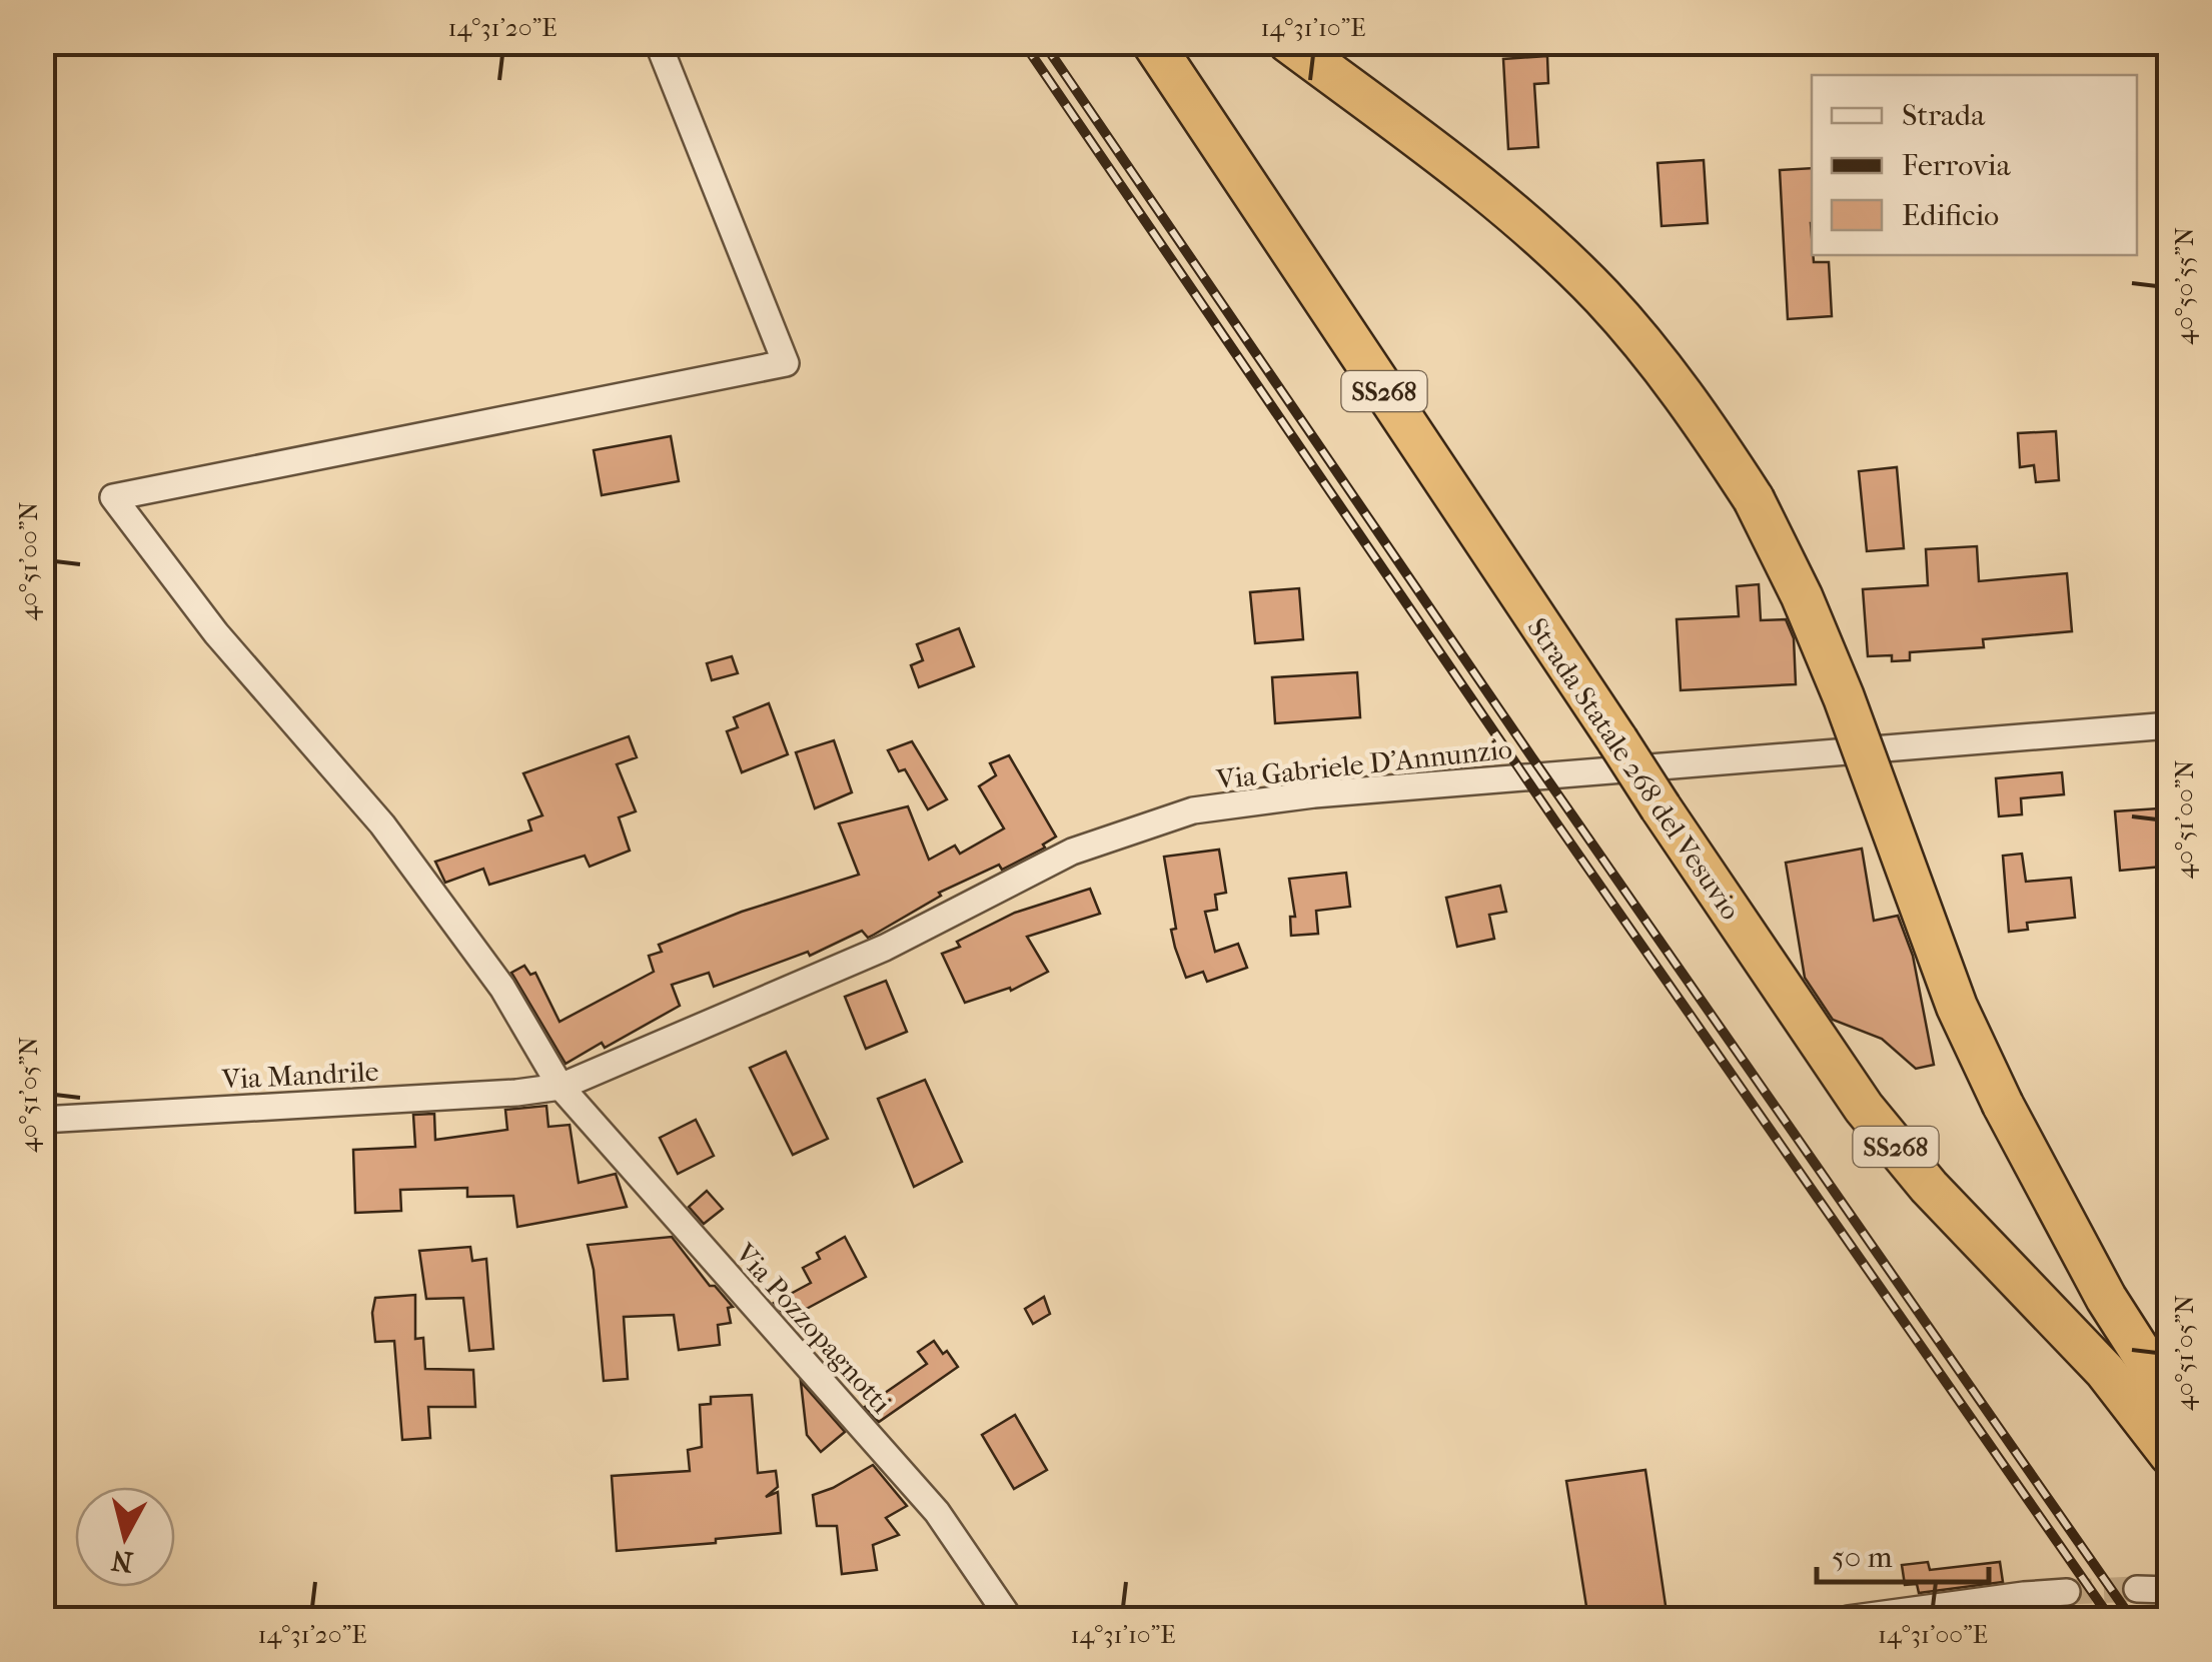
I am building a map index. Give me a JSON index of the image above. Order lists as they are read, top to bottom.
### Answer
{
  "streets": {
    "highway": ["SS268", "Strada Statale 268 del Vesuvio"],
    "street": ["Via Gabriele D'Annunzio", "Via Mandrile", "Via Pozzopagnotti"]
  },
  "crossings": [
    ["Via Gabriele D'Annunzio", "Via Mandrile"],
    ["Via Gabriele D'Annunzio", "Via Pozzopagnotti"],
    ["Via Mandrile", "Via Pozzopagnotti"]
  ],
  "legend": ["Strada", "Ferrovia", "Edificio"],
  "scale_bar": "50 m",
  "north": "bottom",
  "coordinates": [
    "14°31'20\"E",
    "14°31'10\"E",
    "40°50'55\"N",
    "40°51'00\"N",
    "40°51'05\"N",
    "14°31'00\"E"
  ]
}
